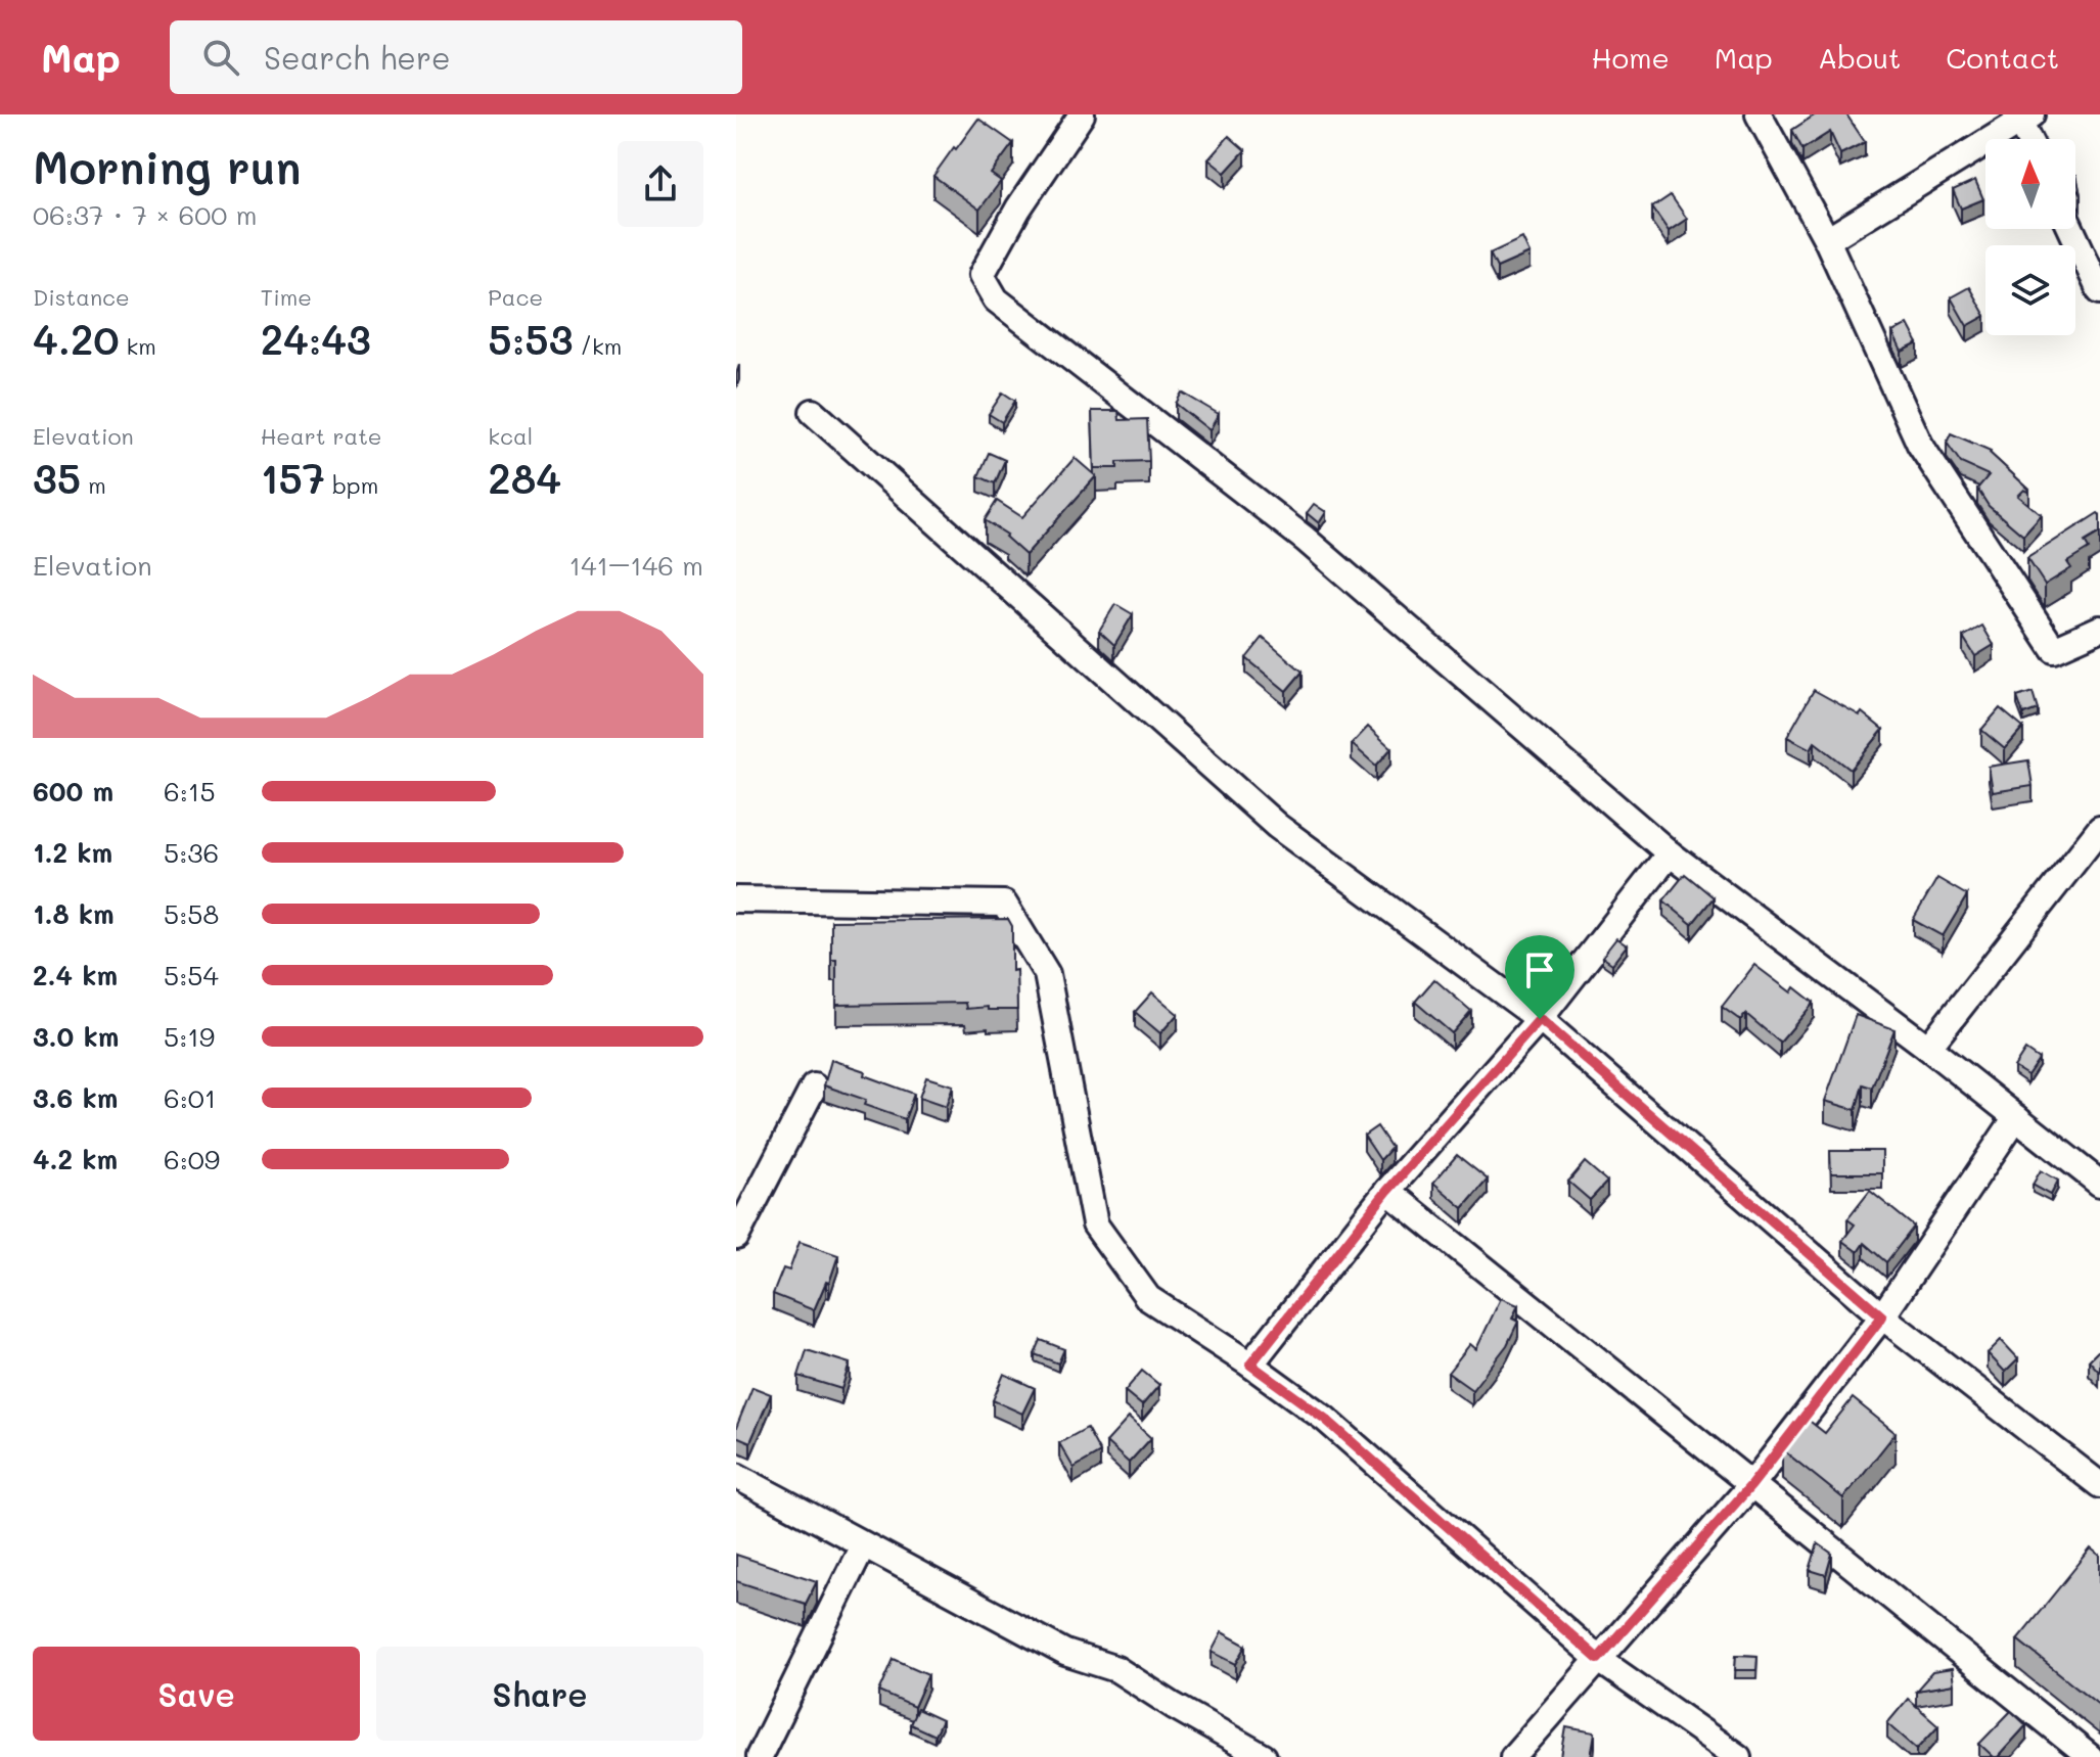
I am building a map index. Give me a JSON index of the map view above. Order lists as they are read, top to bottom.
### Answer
{
  "north": "top",
  "page": {
    "header": "Map",
    "search": "Search here",
    "nav": [
      "Home",
      "Map",
      "About",
      "Contact"
    ],
    "heading": ["Morning run", "06:37 · 7 × 600 m"],
    "stats": [
      ["Distance", "4.20 km"],
      ["Time", "24:43"],
      ["Pace", "5:53 /km"],
      ["Elevation", "35 m"],
      ["Heart rate", "157 bpm"],
      ["kcal", "284"]
    ],
    "chart": ["Elevation", "141–146 m"],
    "list": [
      {
        "name": "600 m",
        "note": "6:15"
      },
      {
        "name": "1.2 km",
        "note": "5:36"
      },
      {
        "name": "1.8 km",
        "note": "5:58"
      },
      {
        "name": "2.4 km",
        "note": "5:54"
      },
      {
        "name": "3.0 km",
        "note": "5:19"
      },
      {
        "name": "3.6 km",
        "note": "6:01"
      },
      {
        "name": "4.2 km",
        "note": "6:09"
      }
    ],
    "buttons": ["Save", "Share"]
  }
}
